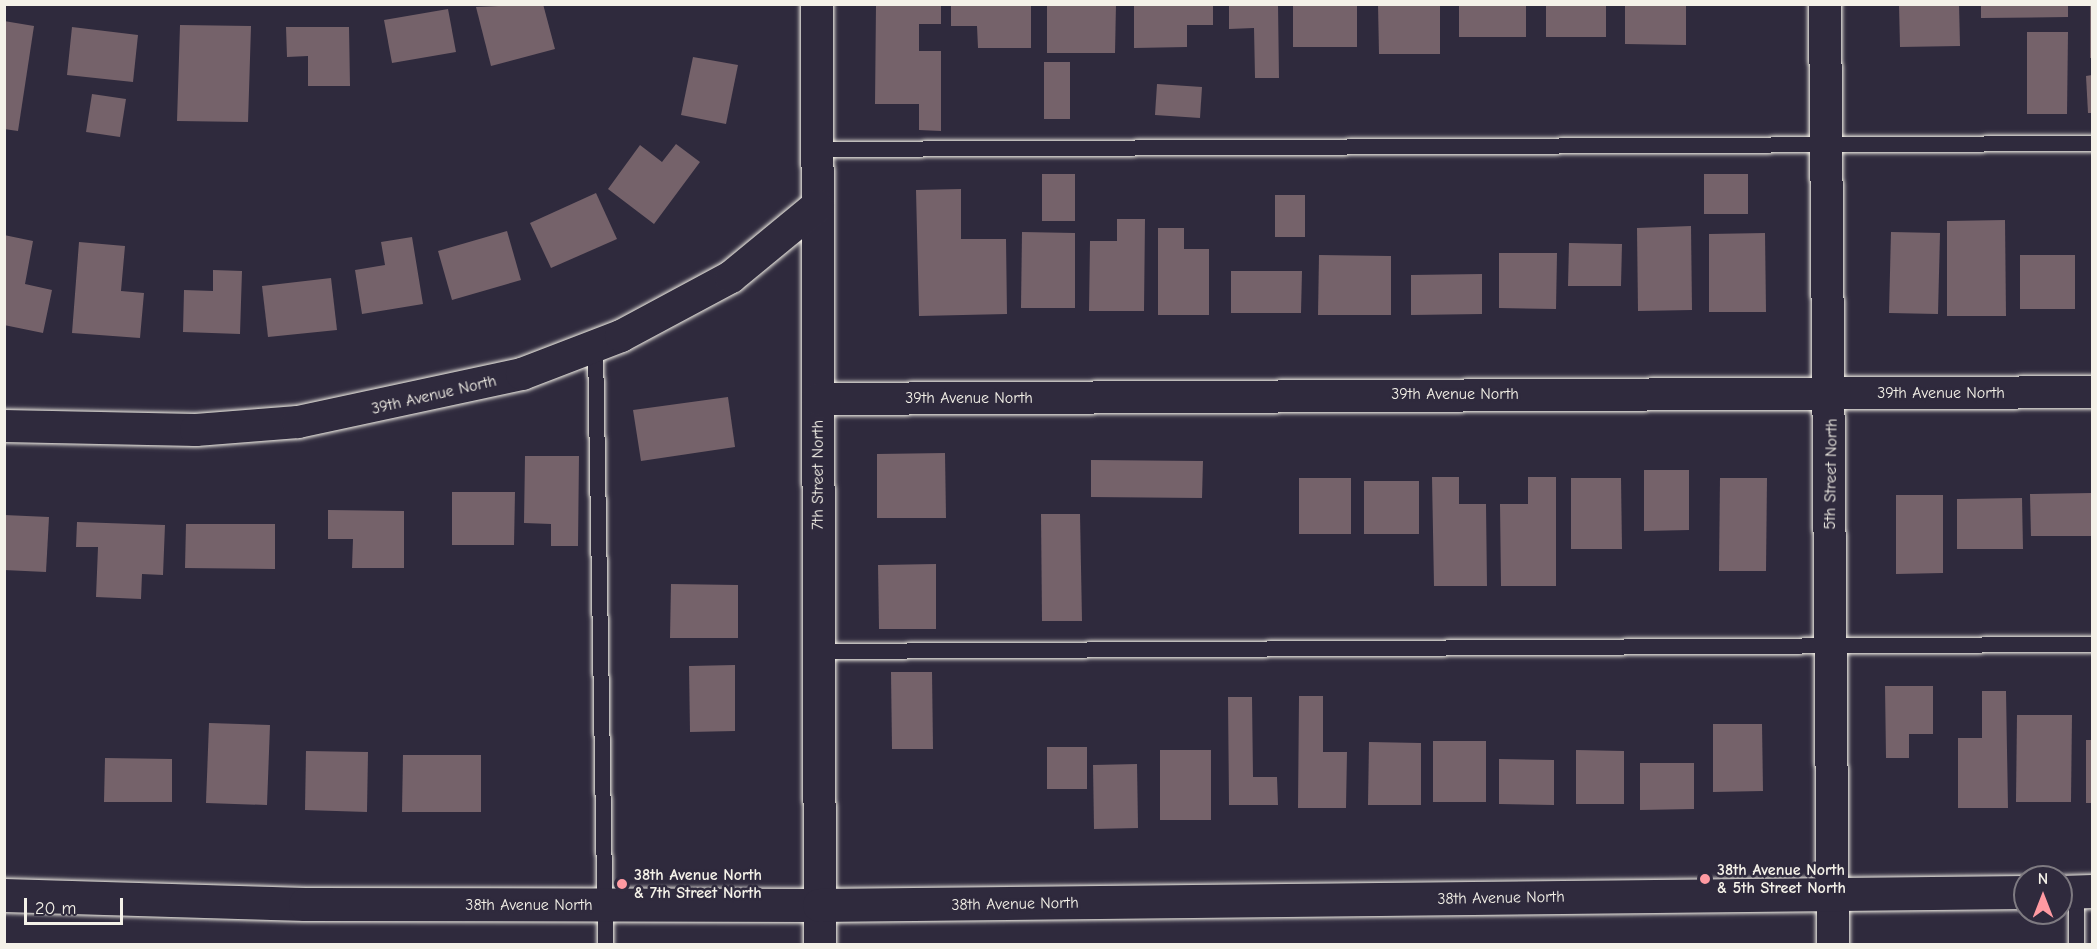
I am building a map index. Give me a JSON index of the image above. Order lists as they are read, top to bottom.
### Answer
{
  "streets": {
    "main road": ["38th Avenue North"],
    "street": ["39th Avenue North", "5th Street North", "7th Street North"]
  },
  "crossings": [
    ["39th Avenue North", "5th Street North"],
    ["39th Avenue North", "7th Street North"],
    ["5th Street North", "38th Avenue North"],
    ["7th Street North", "38th Avenue North"]
  ],
  "places": ["38th Avenue North & 5th Street North", "38th Avenue North & 7th Street North"],
  "scale_bar": "20 m",
  "north": "top"
}
